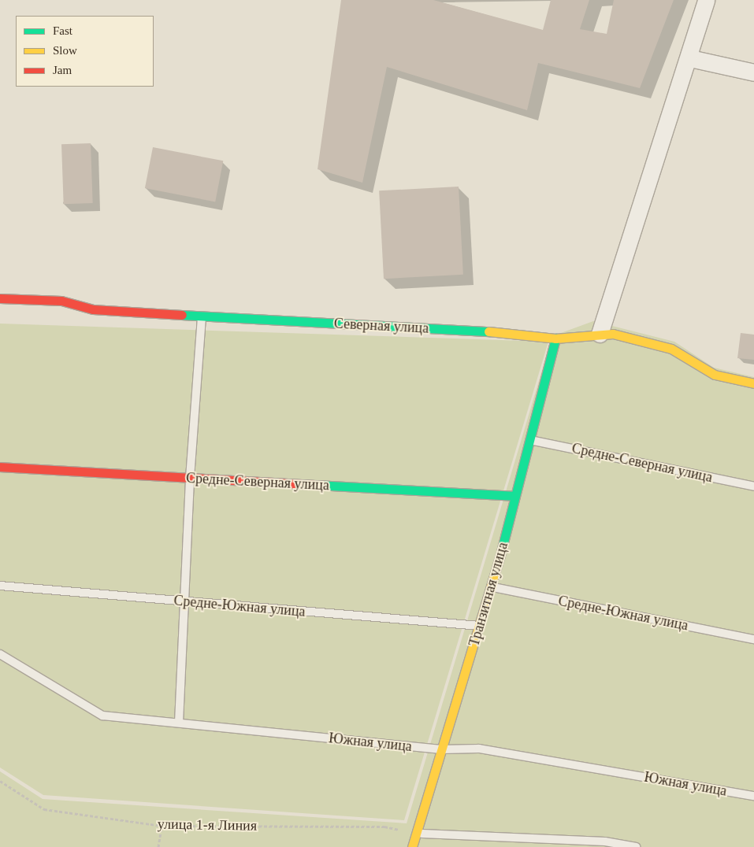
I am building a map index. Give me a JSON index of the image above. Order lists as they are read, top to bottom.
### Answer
{
  "streets": {
    "street": ["Северная улица", "Средне-Северная улица", "Транзитная улица"],
    "lane": ["Средне-Южная улица", "Южная улица"],
    "path": ["улица 1-я Линия"]
  },
  "crossings": [
    ["Северная улица", "Транзитная улица"],
    ["Средне-Северная улица", "Транзитная улица"],
    ["Транзитная улица", "Средне-Южная улица"],
    ["Транзитная улица", "Южная улица"],
    ["Транзитная улица", "улица 1-я Линия"]
  ],
  "legend": ["Fast", "Slow", "Jam"]
}
